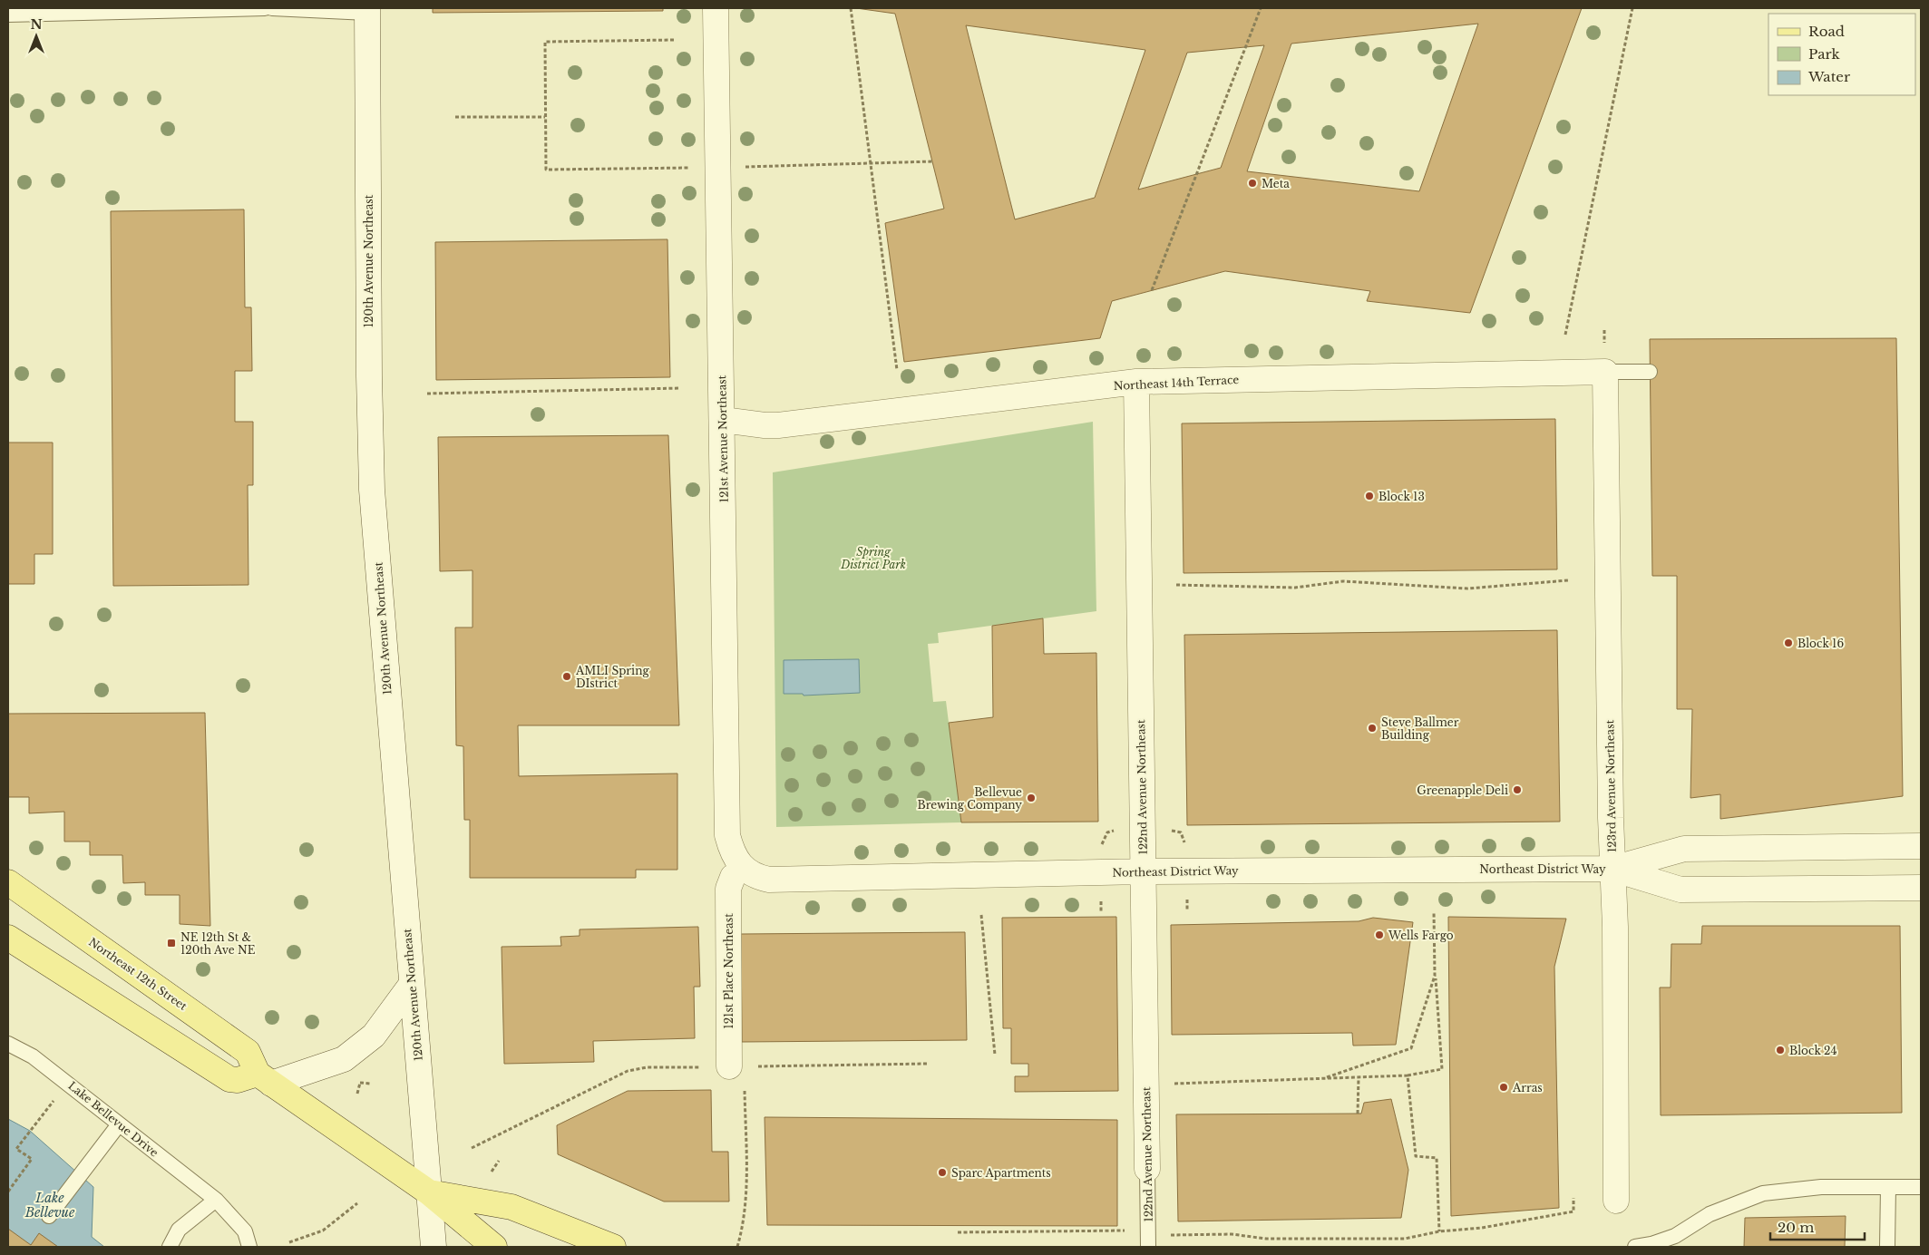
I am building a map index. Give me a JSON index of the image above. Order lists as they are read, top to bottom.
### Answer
{
  "streets": {
    "main road": ["Northeast 12th Street"],
    "street": [
      "120th Avenue Northeast",
      "Northeast 14th Terrace",
      "121st Avenue Northeast",
      "123rd Avenue Northeast",
      "122nd Avenue Northeast",
      "Northeast District Way",
      "121st Place Northeast"
    ],
    "lane": ["Lake Bellevue Drive"]
  },
  "crossings": [
    ["Northeast 14th Terrace", "121st Avenue Northeast"],
    ["Northeast 14th Terrace", "123rd Avenue Northeast"],
    ["Northeast 14th Terrace", "122nd Avenue Northeast"],
    ["121st Avenue Northeast", "Northeast District Way"],
    ["121st Avenue Northeast", "121st Place Northeast"],
    ["123rd Avenue Northeast", "Northeast District Way"],
    ["122nd Avenue Northeast", "Northeast District Way"],
    ["Northeast District Way", "121st Place Northeast"]
  ],
  "water": ["Lake Bellevue"],
  "parks": ["Spring District Park"],
  "places": {
    "other": [
      "Meta",
      "Block 13",
      "Block 16",
      "AMLI Spring DIstrict",
      "Steve Ballmer Building",
      "Greenapple Deli",
      "Bellevue Brewing Company",
      "Wells Fargo",
      "Block 24",
      "Arras",
      "Sparc Apartments"
    ],
    "transit": ["NE 12th St & 120th Ave NE"]
  },
  "legend": ["Road", "Park", "Water"],
  "scale_bar": "20 m",
  "north": "top"
}
